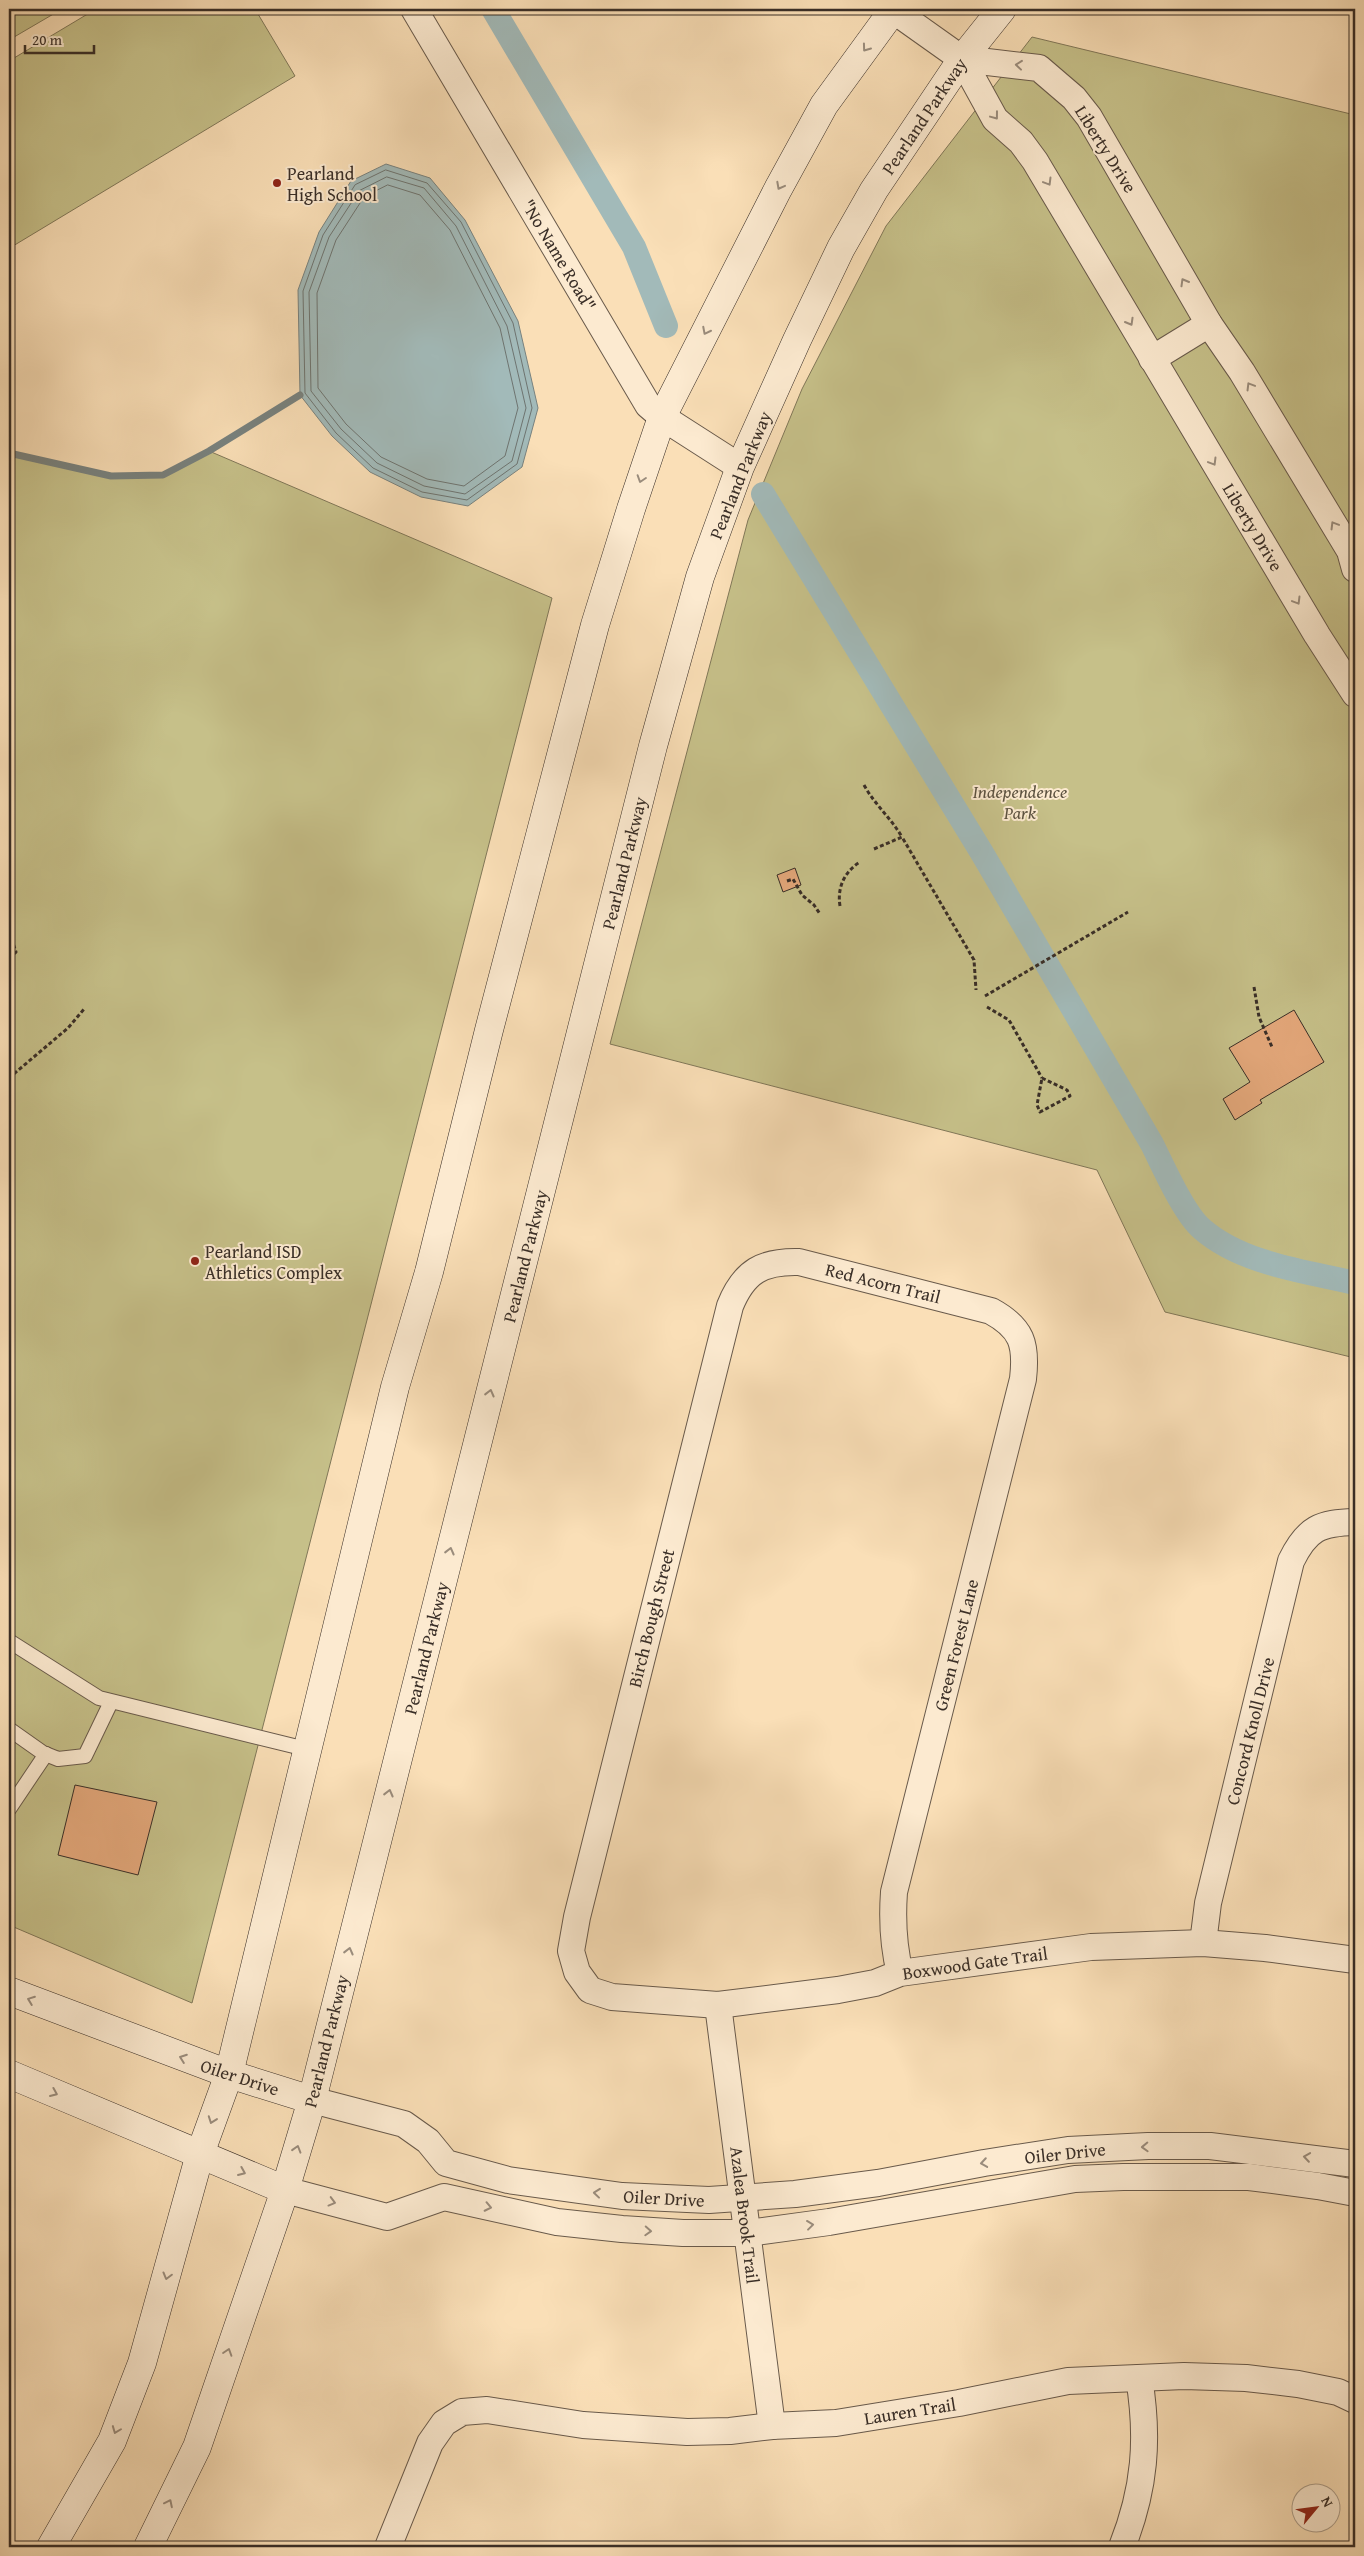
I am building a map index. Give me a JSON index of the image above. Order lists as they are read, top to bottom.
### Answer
{
  "streets": {
    "main road": ["Pearland Parkway", "Oiler Drive"],
    "street": [
      "Liberty Drive",
      "\"No Name Road\"",
      "Red Acorn Trail",
      "Birch Bough Street",
      "Green Forest Lane",
      "Concord Knoll Drive",
      "Boxwood Gate Trail",
      "Azalea Brook Trail",
      "Lauren Trail"
    ]
  },
  "crossings": [
    ["Pearland Parkway", "Liberty Drive"],
    ["Pearland Parkway", "\"No Name Road\""],
    ["Pearland Parkway", "Oiler Drive"],
    ["Red Acorn Trail", "Birch Bough Street"],
    ["Red Acorn Trail", "Green Forest Lane"],
    ["Birch Bough Street", "Boxwood Gate Trail"],
    ["Green Forest Lane", "Boxwood Gate Trail"],
    ["Concord Knoll Drive", "Boxwood Gate Trail"],
    ["Boxwood Gate Trail", "Azalea Brook Trail"],
    ["Oiler Drive", "Azalea Brook Trail"],
    ["Azalea Brook Trail", "Lauren Trail"]
  ],
  "parks": ["Independence Park"],
  "places": ["Pearland High School", "Pearland ISD Athletics Complex"],
  "scale_bar": "20 m",
  "north": "top right"
}
